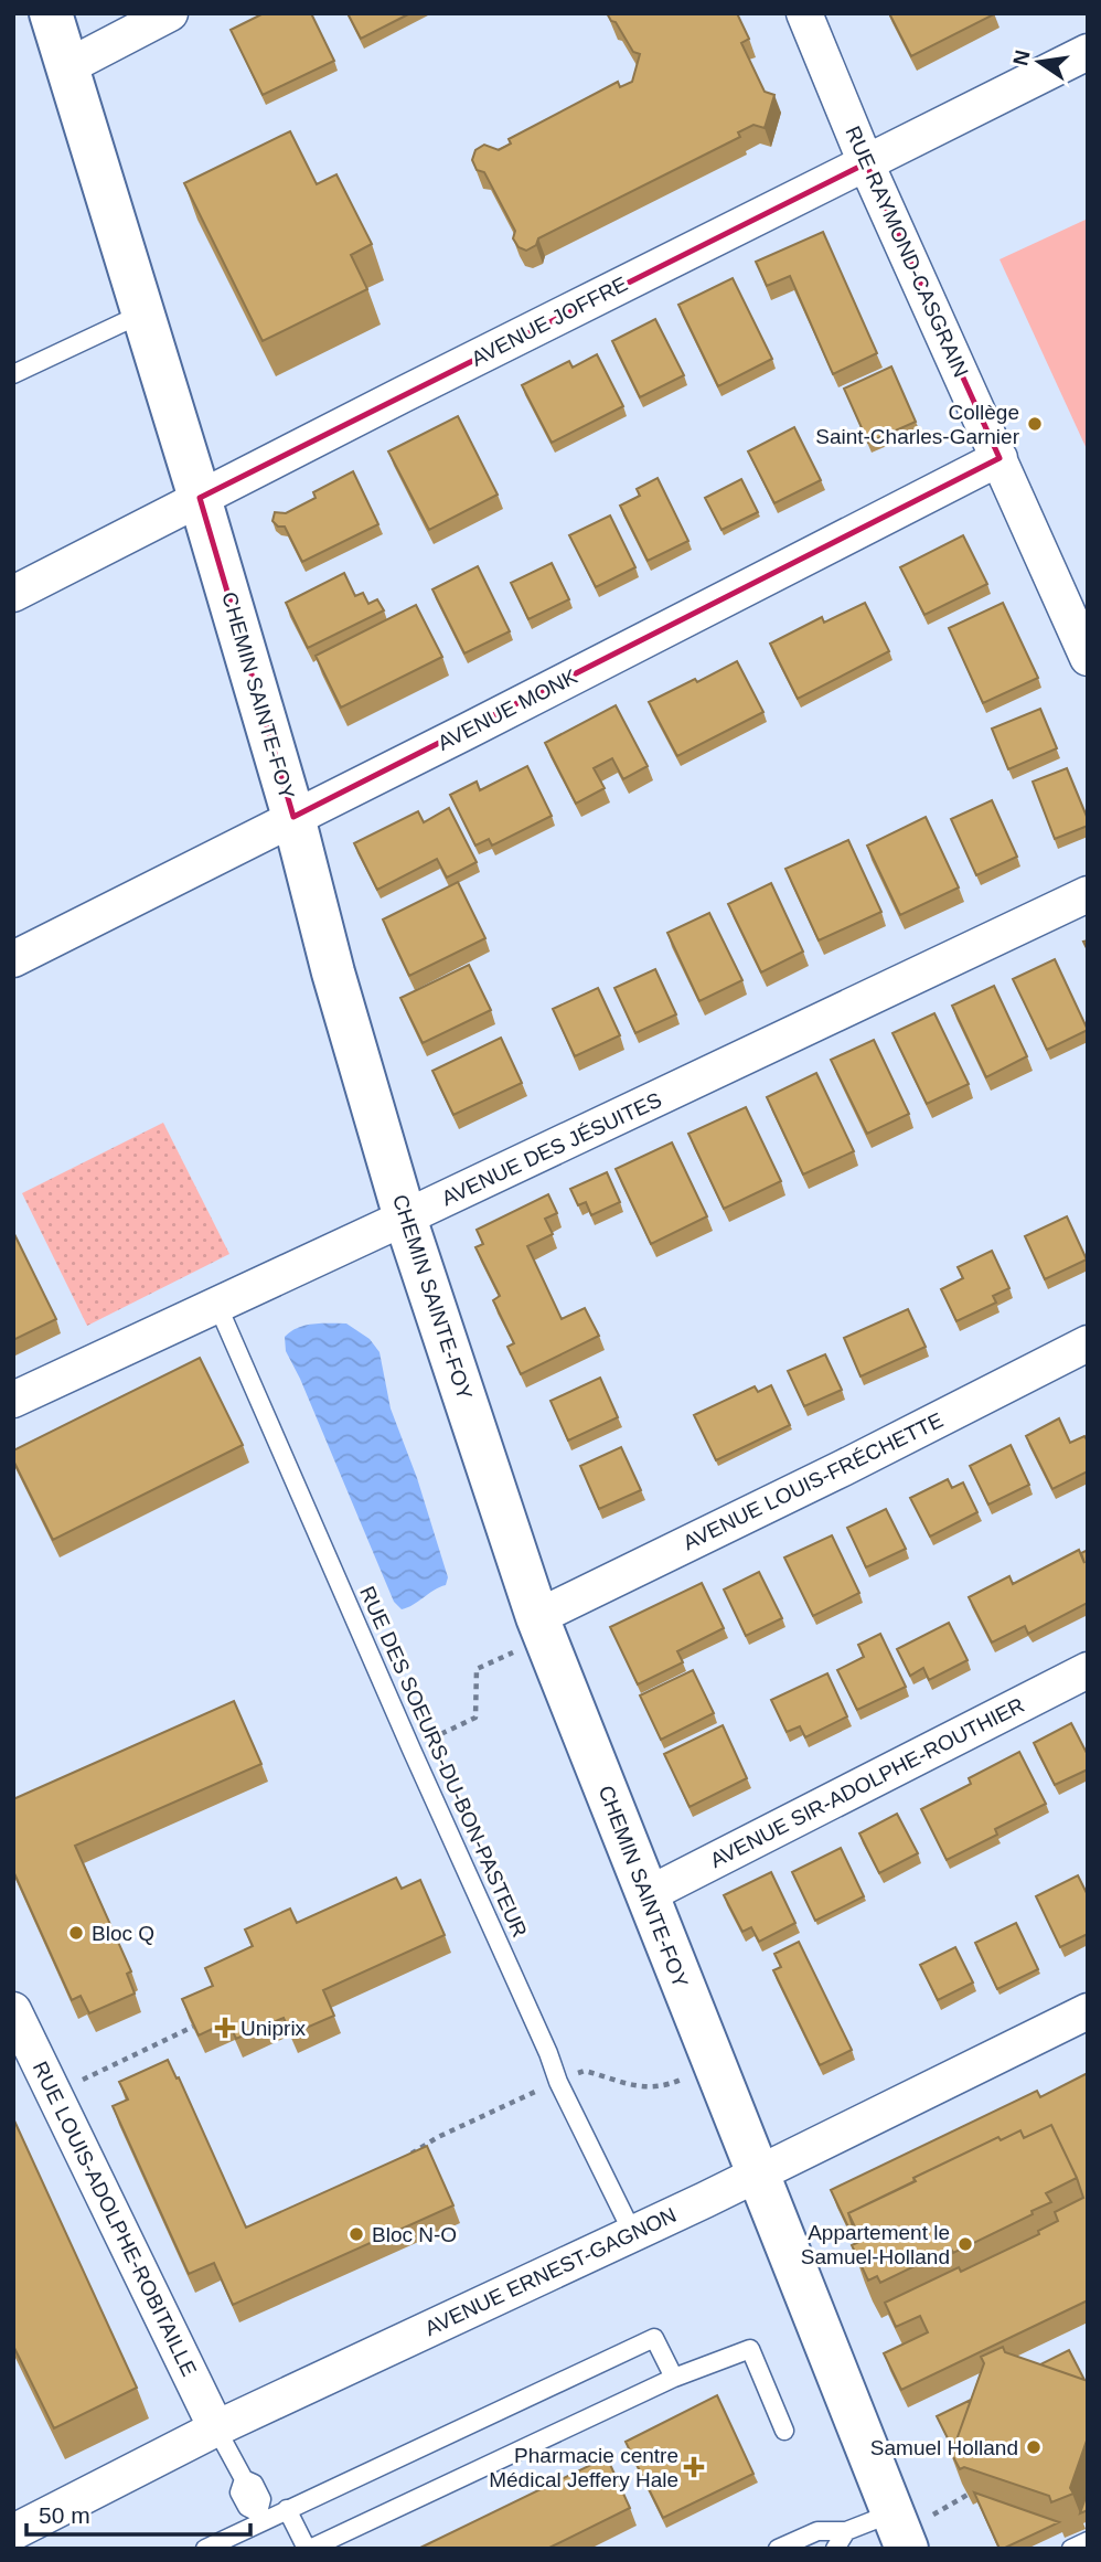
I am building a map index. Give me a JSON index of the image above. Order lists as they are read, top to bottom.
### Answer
{
  "streets": {
    "main road": ["CHEMIN SAINTE-FOY"],
    "street": [
      "RUE RAYMOND-CASGRAIN",
      "AVENUE JOFFRE",
      "AVENUE MONK",
      "AVENUE DES JÉSUITES",
      "AVENUE LOUIS-FRÉCHETTE",
      "AVENUE SIR-ADOLPHE-ROUTHIER",
      "RUE LOUIS-ADOLPHE-ROBITAILLE",
      "AVENUE ERNEST-GAGNON"
    ],
    "lane": ["RUE DES SOEURS-DU-BON-PASTEUR"]
  },
  "crossings": [
    ["RUE RAYMOND-CASGRAIN", "AVENUE JOFFRE"],
    ["RUE RAYMOND-CASGRAIN", "AVENUE MONK"],
    ["AVENUE JOFFRE", "CHEMIN SAINTE-FOY"],
    ["CHEMIN SAINTE-FOY", "AVENUE MONK"],
    ["CHEMIN SAINTE-FOY", "AVENUE DES JÉSUITES"],
    ["CHEMIN SAINTE-FOY", "AVENUE LOUIS-FRÉCHETTE"],
    ["CHEMIN SAINTE-FOY", "AVENUE SIR-ADOLPHE-ROUTHIER"],
    ["CHEMIN SAINTE-FOY", "AVENUE ERNEST-GAGNON"],
    ["AVENUE DES JÉSUITES", "RUE DES SOEURS-DU-BON-PASTEUR"],
    ["RUE DES SOEURS-DU-BON-PASTEUR", "AVENUE ERNEST-GAGNON"],
    ["RUE LOUIS-ADOLPHE-ROBITAILLE", "AVENUE ERNEST-GAGNON"]
  ],
  "places": {
    "other": [
      "Collège Saint-Charles-Garnier",
      "Bloc Q",
      "Bloc N-O",
      "Appartement le Samuel-Holland",
      "Samuel Holland"
    ],
    "health": ["Uniprix", "Pharmacie centre Médical Jeffery Hale"]
  },
  "scale_bar": "50 m",
  "north": "left"
}
